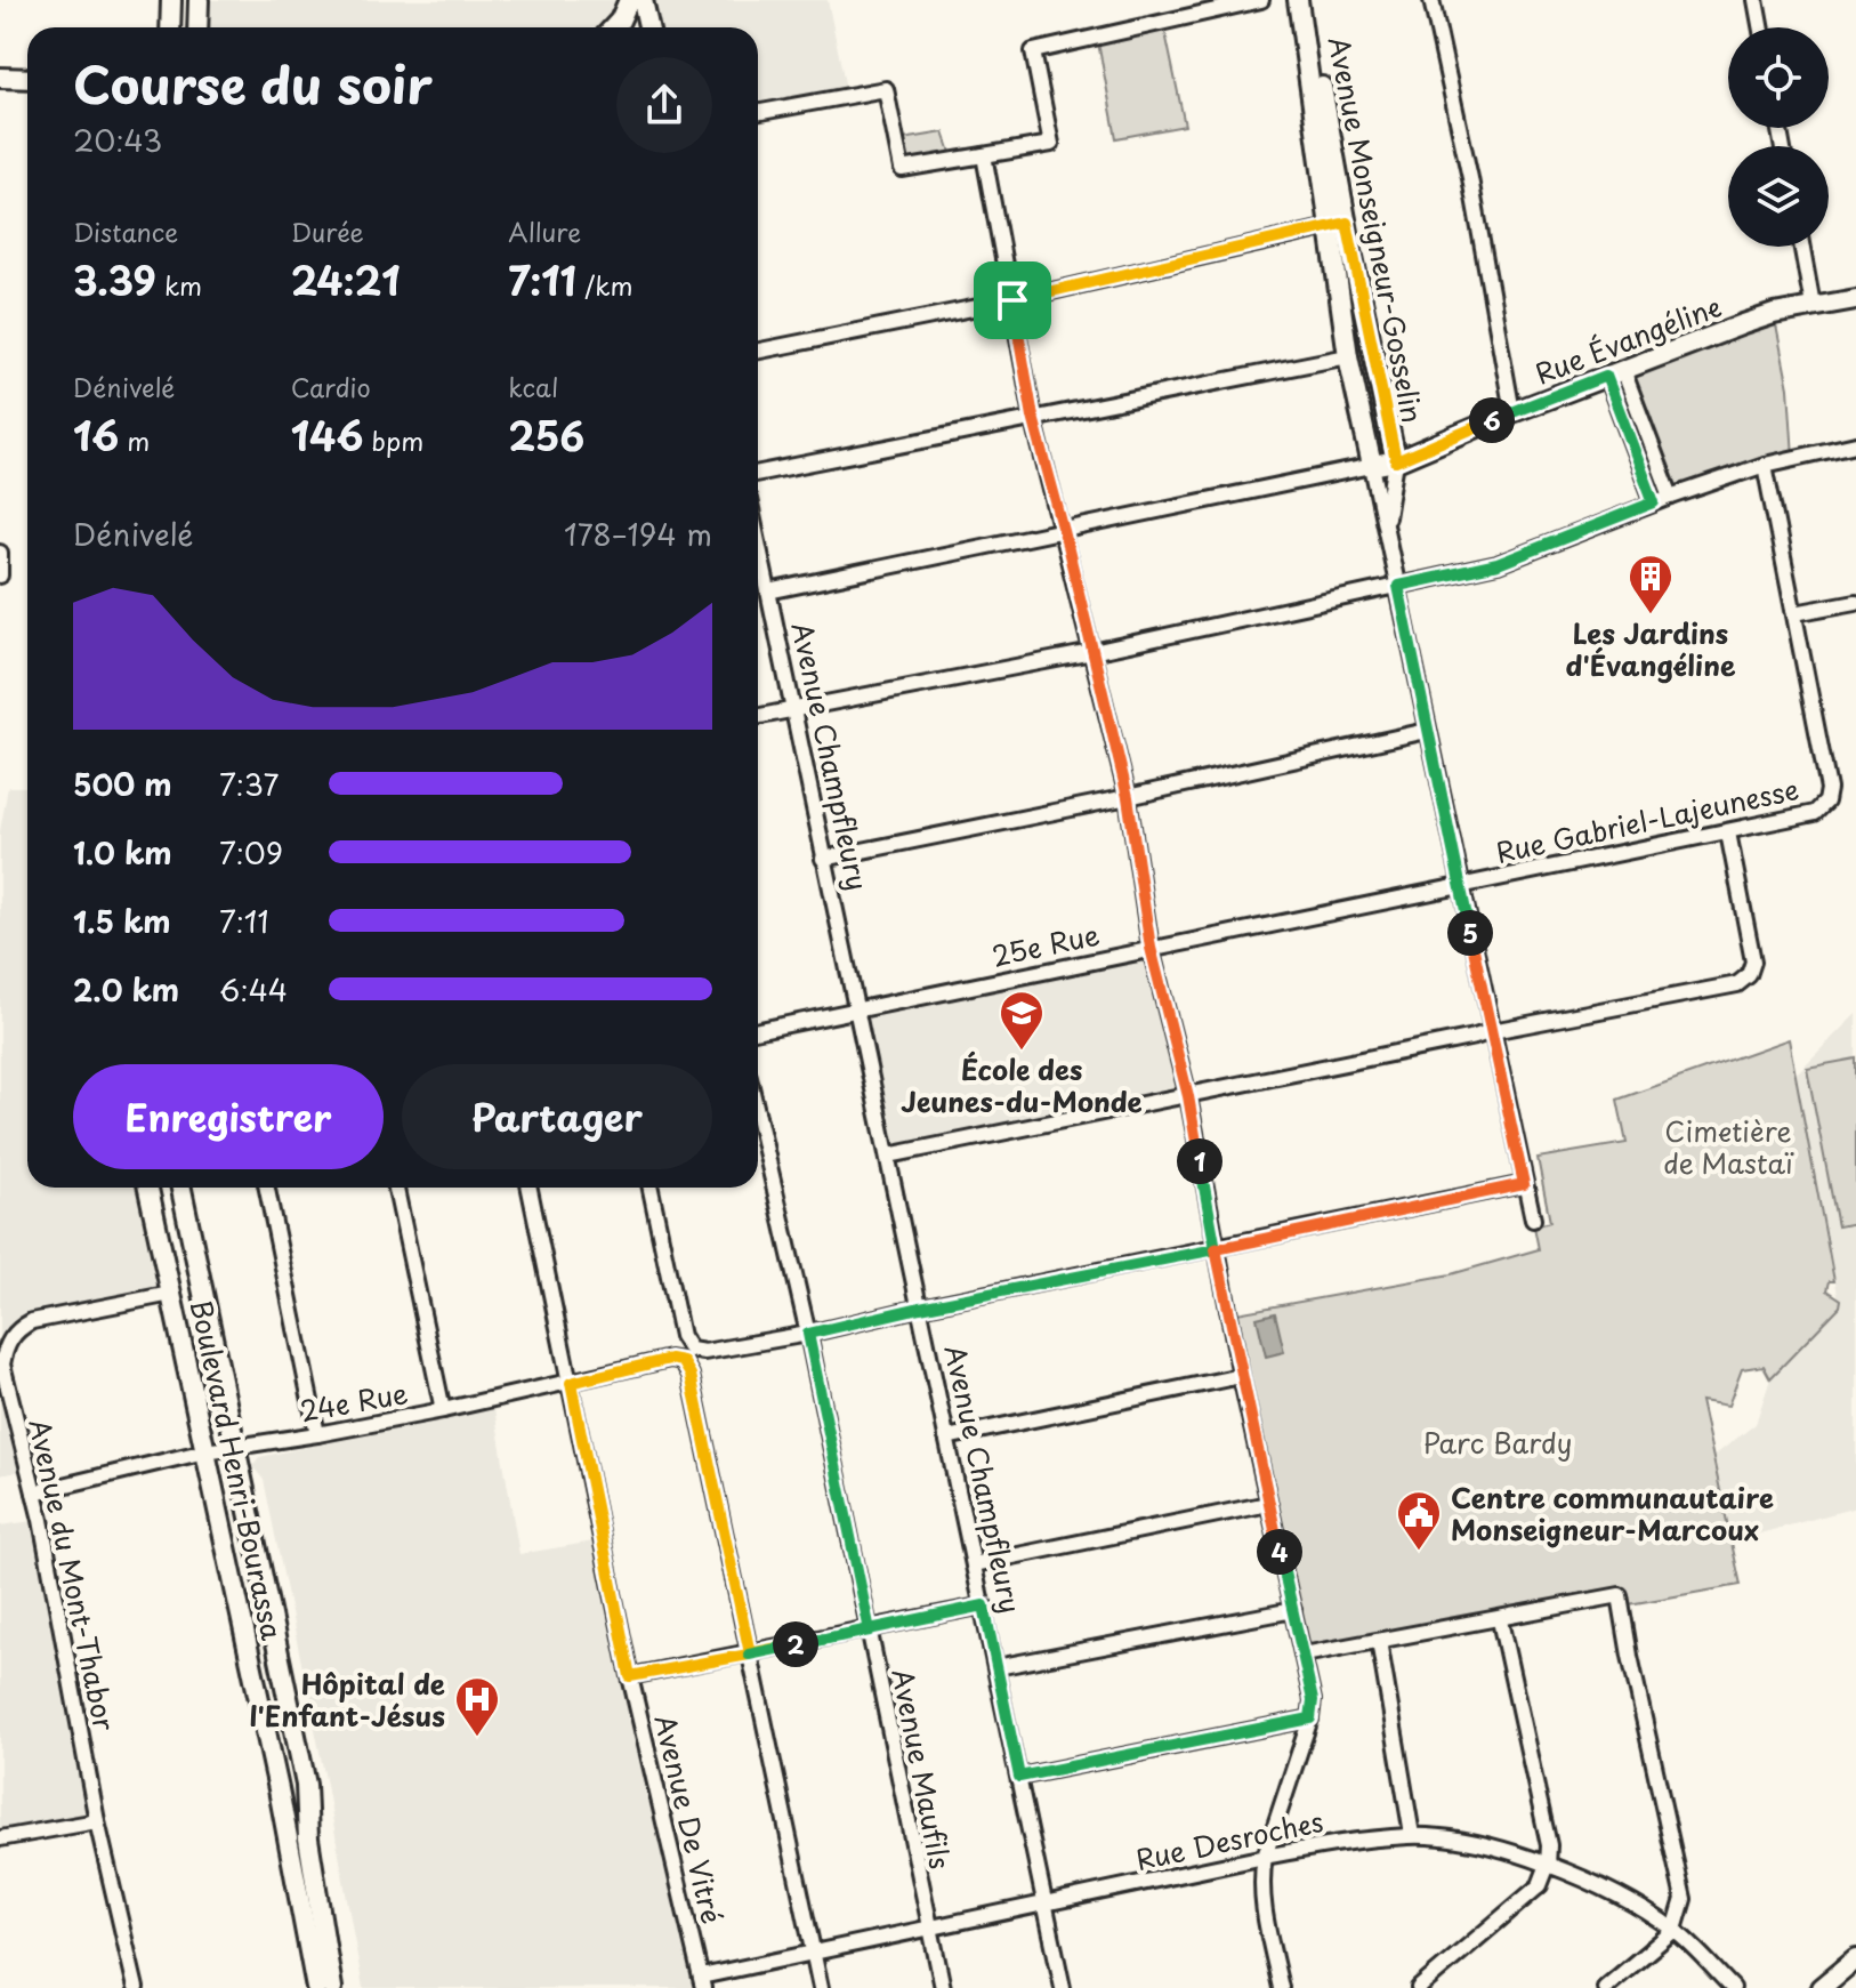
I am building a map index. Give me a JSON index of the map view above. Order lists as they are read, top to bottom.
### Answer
{
  "streets": {
    "main road": ["Avenue Monseigneur-Gosselin", "Rue Évangéline", "Boulevard Henri-Bourassa"],
    "street": [
      "Avenue Champfleury",
      "Rue Gabriel-Lajeunesse",
      "25e Rue",
      "24e Rue",
      "Avenue du Mont-Thabor",
      "Avenue Maufils",
      "Avenue De Vitré",
      "Rue Desroches"
    ]
  },
  "crossings": [
    ["Avenue Monseigneur-Gosselin", "Rue Évangéline"],
    ["Avenue Monseigneur-Gosselin", "Rue Gabriel-Lajeunesse"],
    ["Avenue Monseigneur-Gosselin", "25e Rue"],
    ["Avenue Monseigneur-Gosselin", "24e Rue"],
    ["Avenue Champfleury", "25e Rue"],
    ["Avenue Champfleury", "24e Rue"],
    ["Avenue Champfleury", "Rue Desroches"],
    ["Rue Gabriel-Lajeunesse", "25e Rue"],
    ["24e Rue", "Boulevard Henri-Bourassa"],
    ["24e Rue", "Avenue du Mont-Thabor"],
    ["24e Rue", "Avenue Maufils"],
    ["24e Rue", "Avenue De Vitré"],
    ["Boulevard Henri-Bourassa", "Avenue du Mont-Thabor"],
    ["Avenue Maufils", "Rue Desroches"],
    ["Avenue De Vitré", "Rue Desroches"]
  ],
  "parks": ["Cimetière de Mastaï", "Parc Bardy"],
  "places": {
    "building": ["Les Jardins d'Évangéline"],
    "school or university": ["École des Jeunes-du-Monde"],
    "public building": ["Centre communautaire Monseigneur-Marcoux"],
    "hospital": ["Hôpital de l'Enfant-Jésus"]
  },
  "page": {
    "heading": ["Course du soir", "20:43"],
    "stats": [
      ["Distance", "3.39 km"],
      ["Durée", "24:21"],
      ["Allure", "7:11 /km"],
      ["Dénivelé", "16 m"],
      ["Cardio", "146 bpm"],
      ["kcal", "256"]
    ],
    "pins": [
      "6",
      "5",
      "1",
      "4",
      "2"
    ],
    "chart": ["Dénivelé", "178–194 m"],
    "list": [
      {
        "name": "500 m",
        "note": "7:37"
      },
      {
        "name": "1.0 km",
        "note": "7:09"
      },
      {
        "name": "1.5 km",
        "note": "7:11"
      },
      {
        "name": "2.0 km",
        "note": "6:44"
      }
    ],
    "buttons": ["Enregistrer", "Partager"]
  }
}
